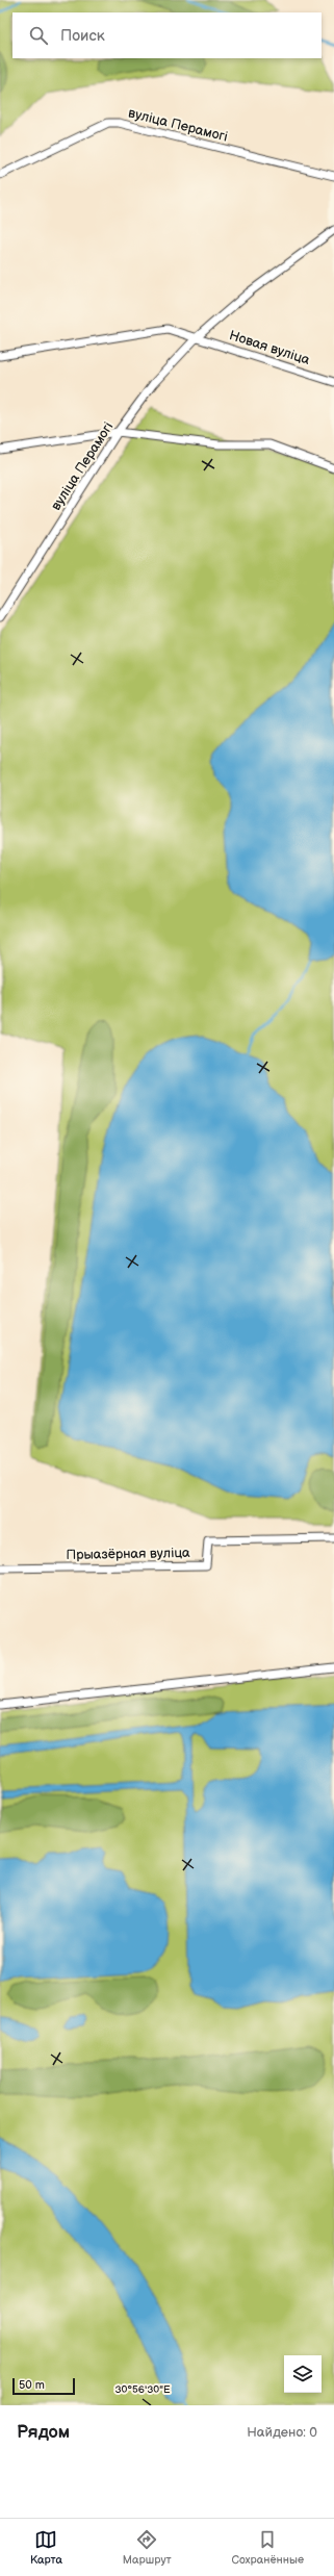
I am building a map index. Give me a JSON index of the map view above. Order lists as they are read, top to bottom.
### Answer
{
  "streets": {
    "street": ["вуліца Перамогі", "Новая вуліца", "Прыазёрная вуліца"]
  },
  "crossings": [
    ["вуліца Перамогі", "Новая вуліца"]
  ],
  "scale_bar": "50 m",
  "page": {
    "search": "Поиск",
    "scale": "50 m",
    "heading": ["Рядом", "Найдено: 0"],
    "nav": ["Карта", "Маршрут", "Сохранённые"]
  },
  "coordinates": ["30°56'30\"E"]
}
